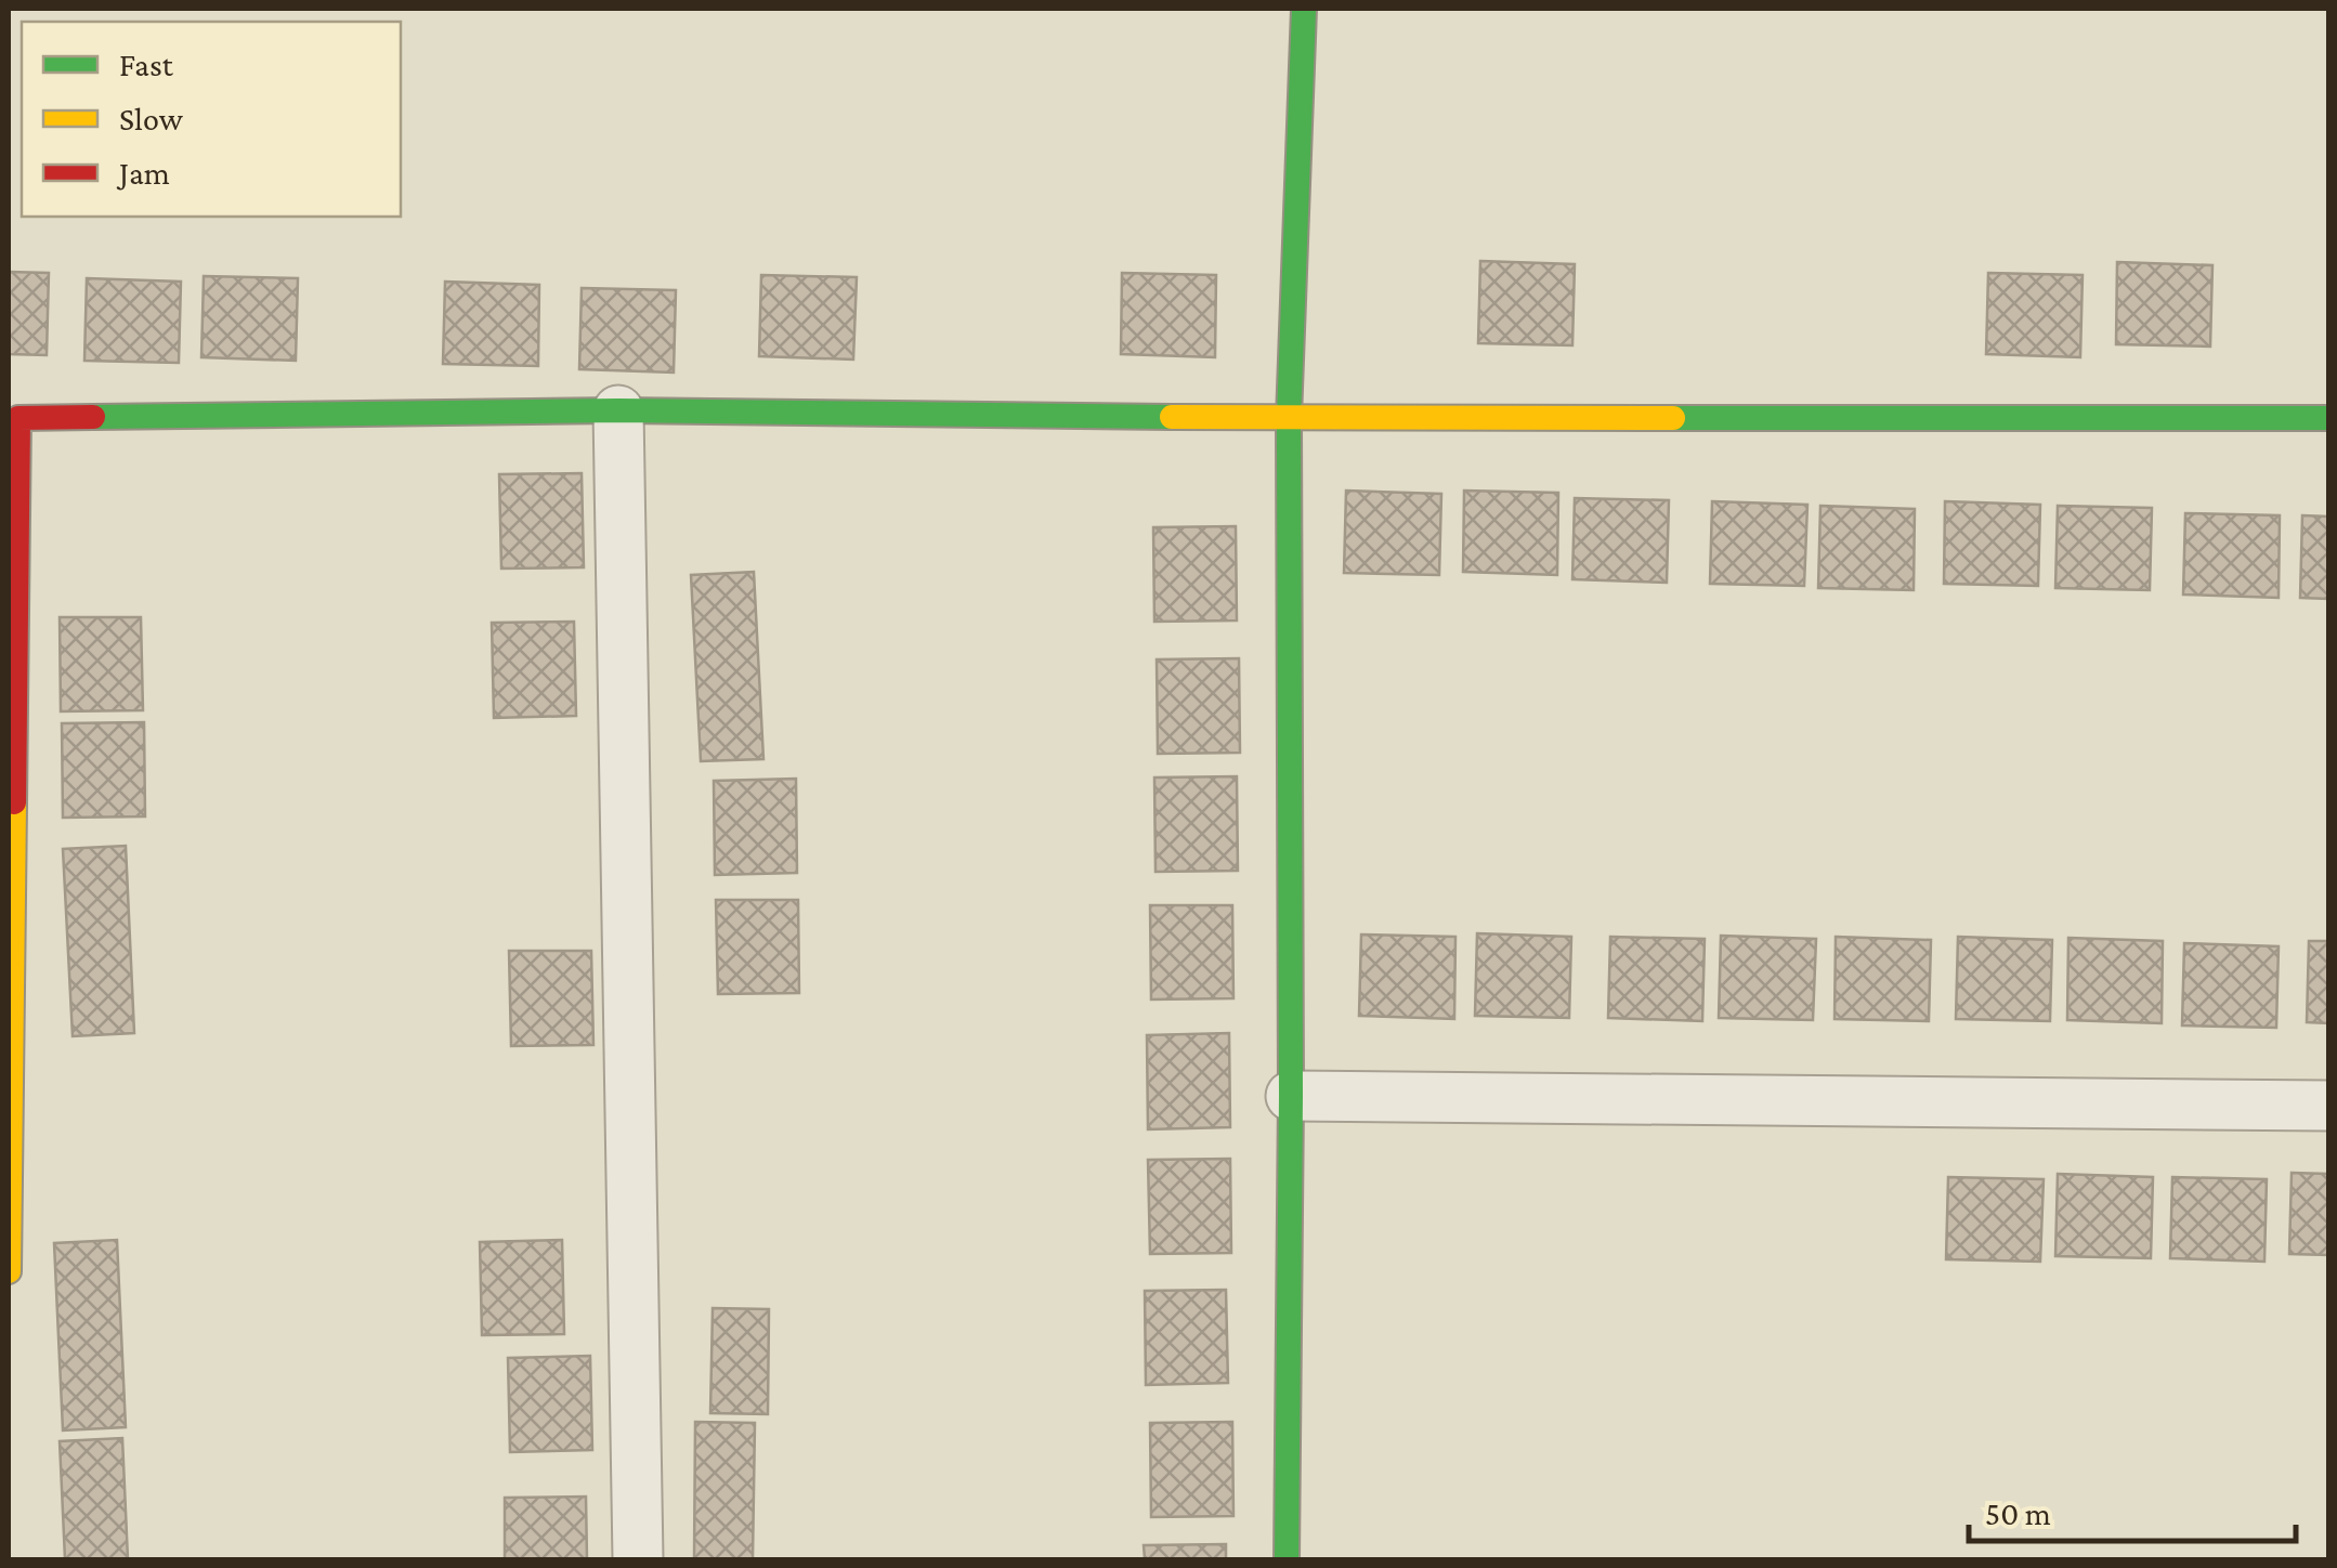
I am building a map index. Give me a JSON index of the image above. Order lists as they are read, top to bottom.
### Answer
{
  "legend": ["Fast", "Slow", "Jam"],
  "scale_bar": "50 m"
}
